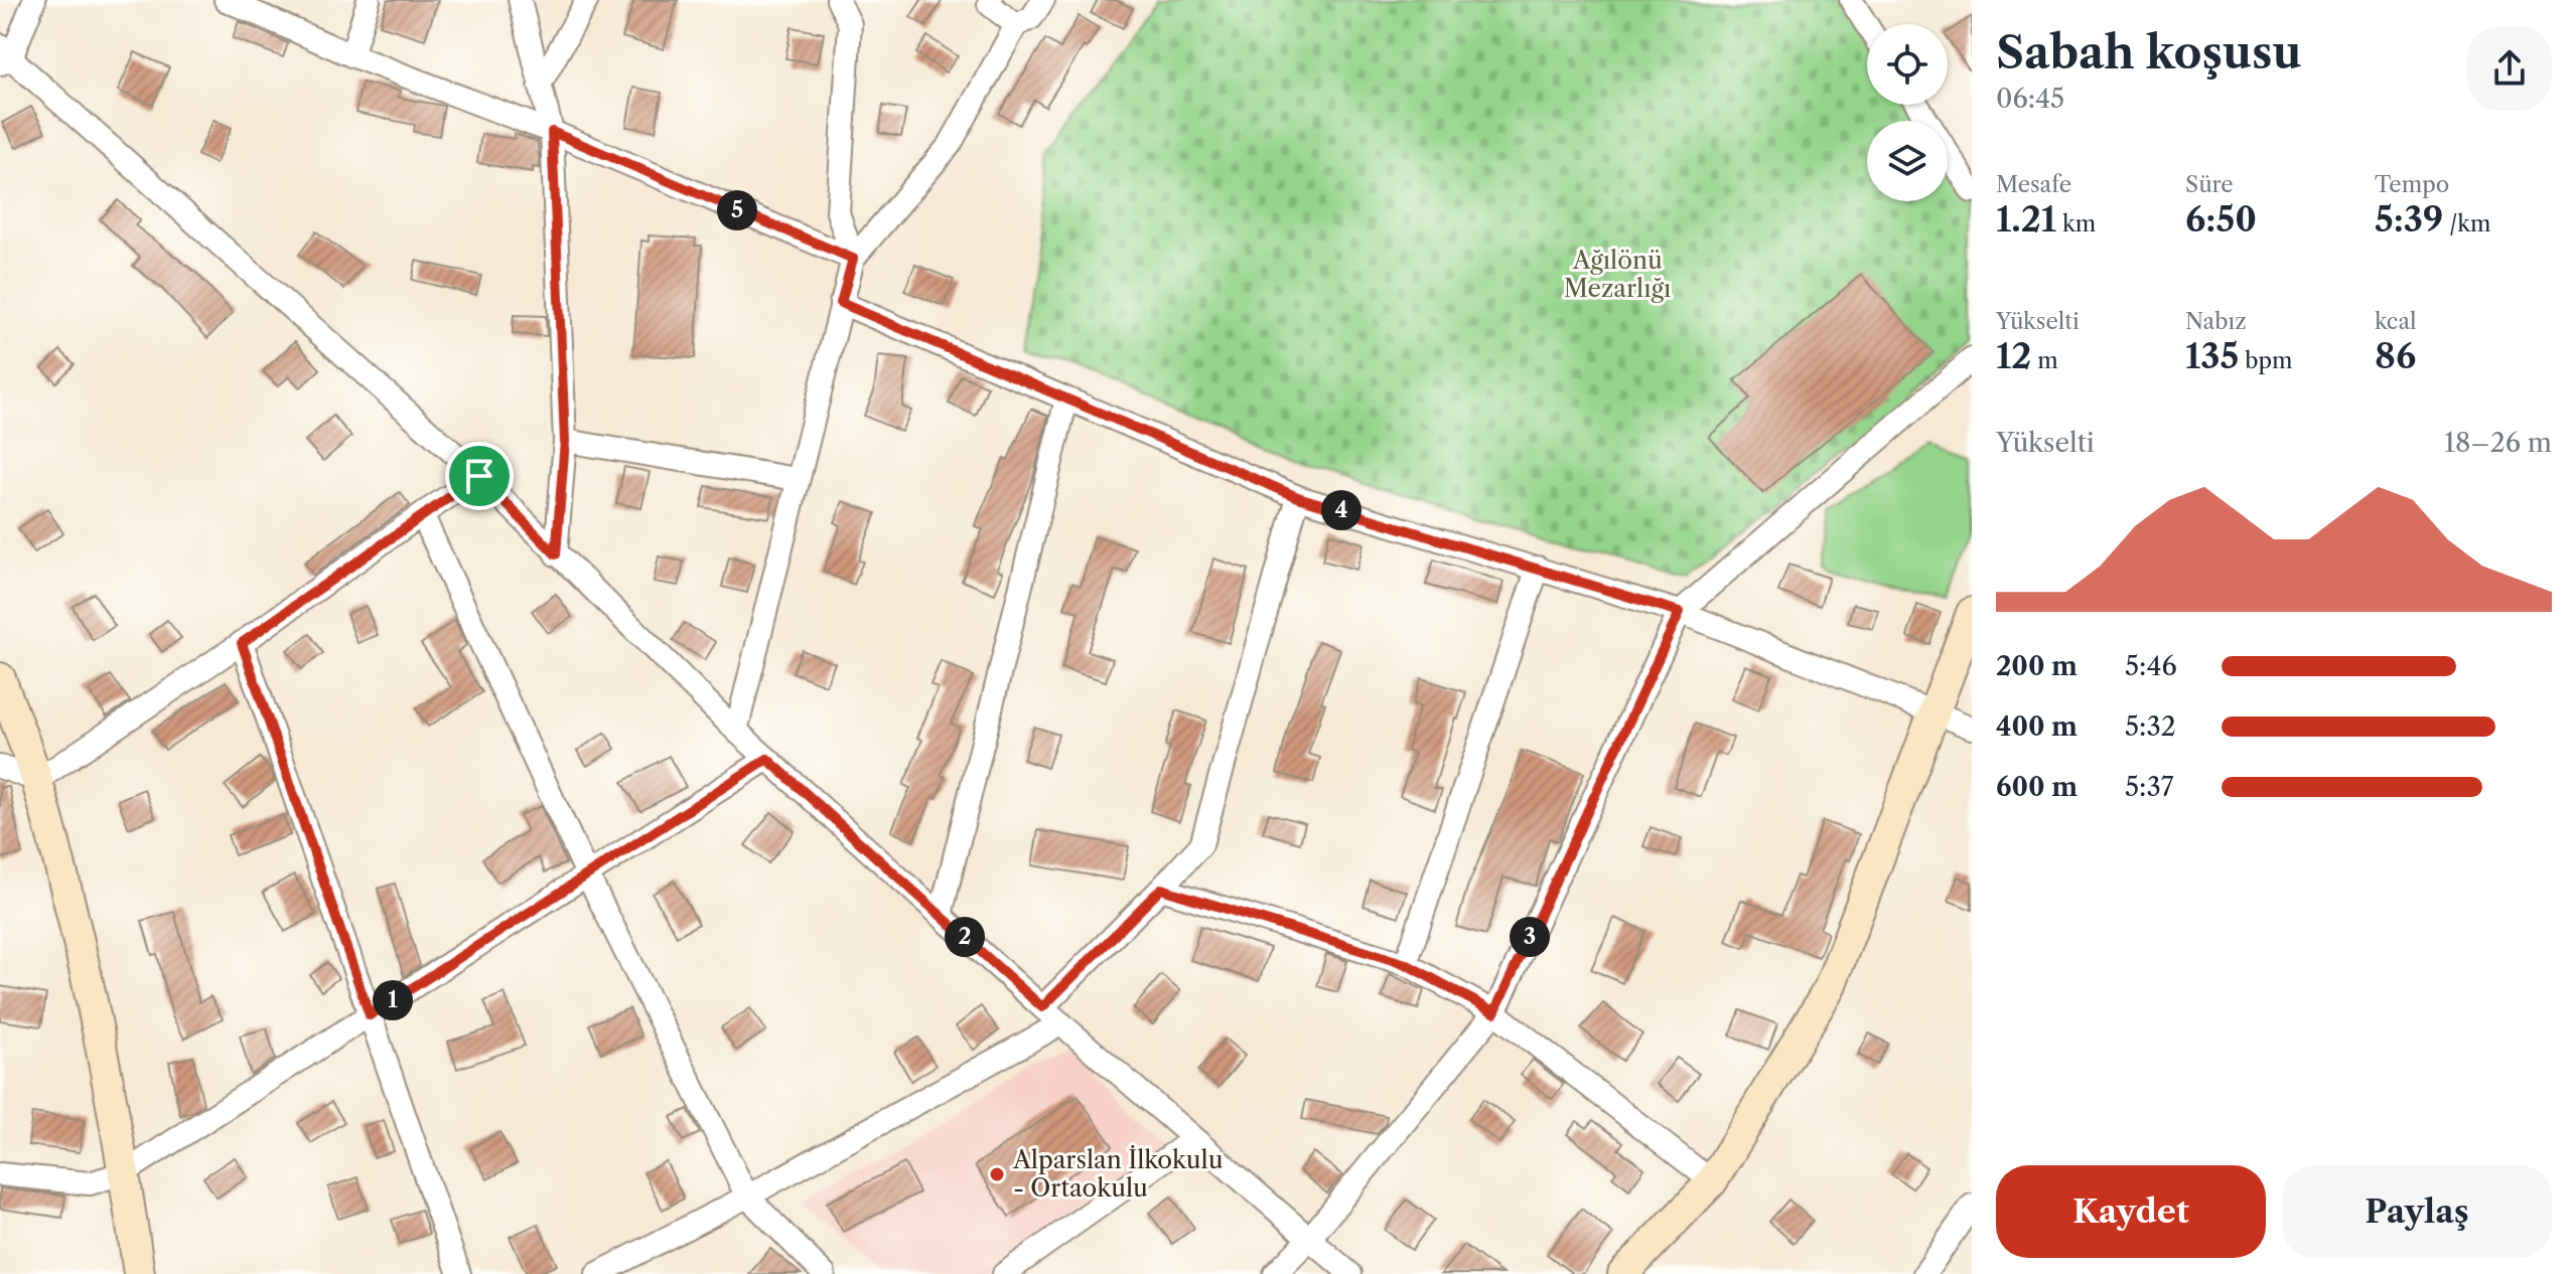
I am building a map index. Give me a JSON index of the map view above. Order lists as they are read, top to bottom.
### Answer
{
  "parks": ["Ağılönü Mezarlığı"],
  "places": ["Alparslan İlkokulu - Ortaokulu"],
  "page": {
    "heading": ["Sabah koşusu", "06:45"],
    "stats": [
      ["Mesafe", "1.21 km"],
      ["Süre", "6:50"],
      ["Tempo", "5:39 /km"],
      ["Yükselti", "12 m"],
      ["Nabız", "135 bpm"],
      ["kcal", "86"]
    ],
    "pins": [
      "5",
      "4",
      "2",
      "3",
      "1"
    ],
    "chart": ["Yükselti", "18–26 m"],
    "list": [
      {
        "name": "200 m",
        "note": "5:46"
      },
      {
        "name": "400 m",
        "note": "5:32"
      },
      {
        "name": "600 m",
        "note": "5:37"
      }
    ],
    "buttons": ["Kaydet", "Paylaş"]
  }
}
